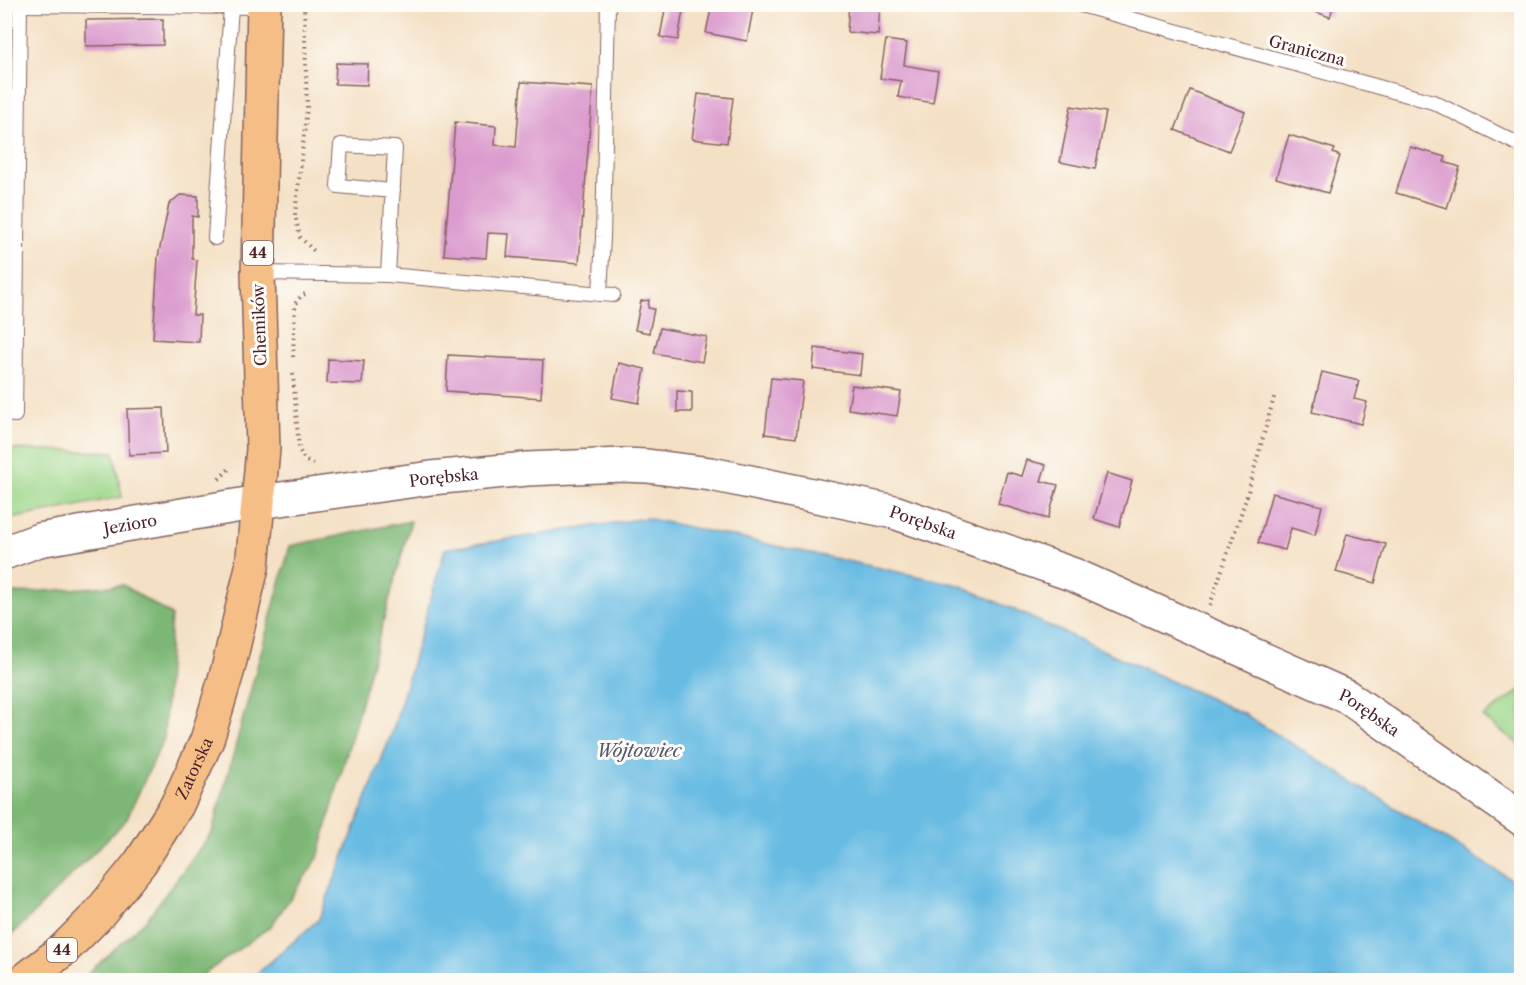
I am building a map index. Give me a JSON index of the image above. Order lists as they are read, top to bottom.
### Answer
{
  "streets": {
    "main road": ["44", "Chemików", "Zatorska"],
    "street": ["Porębska", "Jezioro"],
    "lane": ["Graniczna"]
  },
  "crossings": [
    ["Chemików", "Porębska"],
    ["Chemików", "Jezioro"],
    ["Chemików", "Zatorska"],
    ["Porębska", "Jezioro"],
    ["Porębska", "Zatorska"],
    ["Jezioro", "Zatorska"]
  ],
  "water": ["Wójtowiec"]
}
